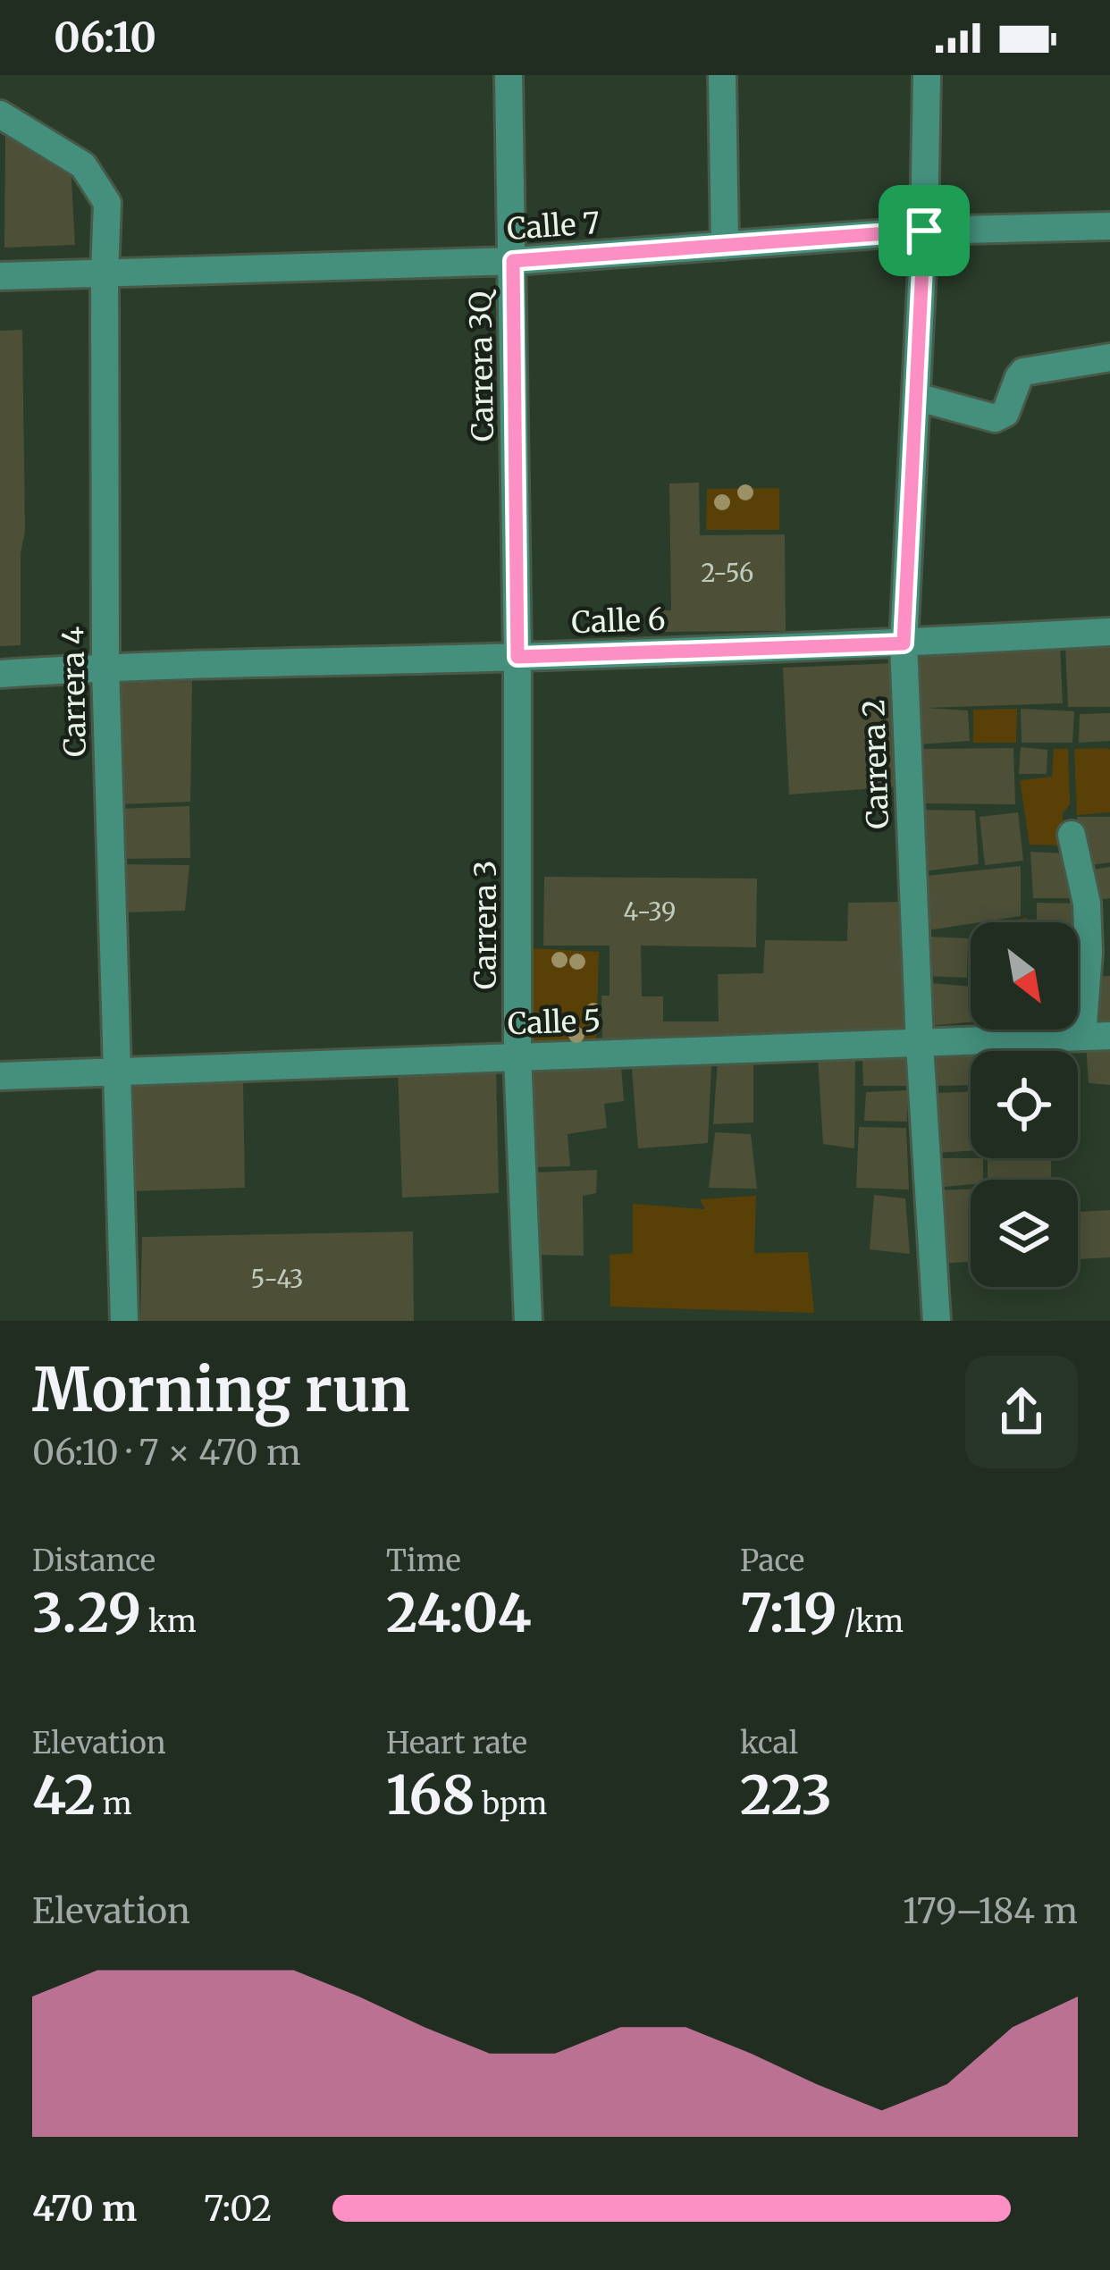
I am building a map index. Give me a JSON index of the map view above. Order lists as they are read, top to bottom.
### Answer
{
  "streets": {
    "street": [
      "Calle 7",
      "Carrera 3Q",
      "Calle 6",
      "Carrera 4",
      "Carrera 2",
      "Carrera 3",
      "Calle 5"
    ]
  },
  "crossings": [
    ["Calle 7", "Carrera 3Q"],
    ["Calle 7", "Carrera 4"],
    ["Calle 7", "Carrera 2"],
    ["Carrera 3Q", "Calle 6"],
    ["Carrera 3Q", "Carrera 3"],
    ["Calle 6", "Carrera 4"],
    ["Calle 6", "Carrera 2"],
    ["Calle 6", "Carrera 3"],
    ["Carrera 4", "Calle 5"],
    ["Carrera 2", "Calle 5"],
    ["Carrera 3", "Calle 5"]
  ],
  "house_numbers": ["2-56", "4-39", "5-43"],
  "north": "bottom right",
  "page": {
    "status": "06:10",
    "heading": ["Morning run", "06:10 · 7 × 470 m"],
    "stats": [
      ["Distance", "3.29 km"],
      ["Time", "24:04"],
      ["Pace", "7:19 /km"],
      ["Elevation", "42 m"],
      ["Heart rate", "168 bpm"],
      ["kcal", "223"]
    ],
    "chart": ["Elevation", "179–184 m"],
    "list": [
      {
        "name": "470 m",
        "note": "7:02"
      }
    ]
  }
}
